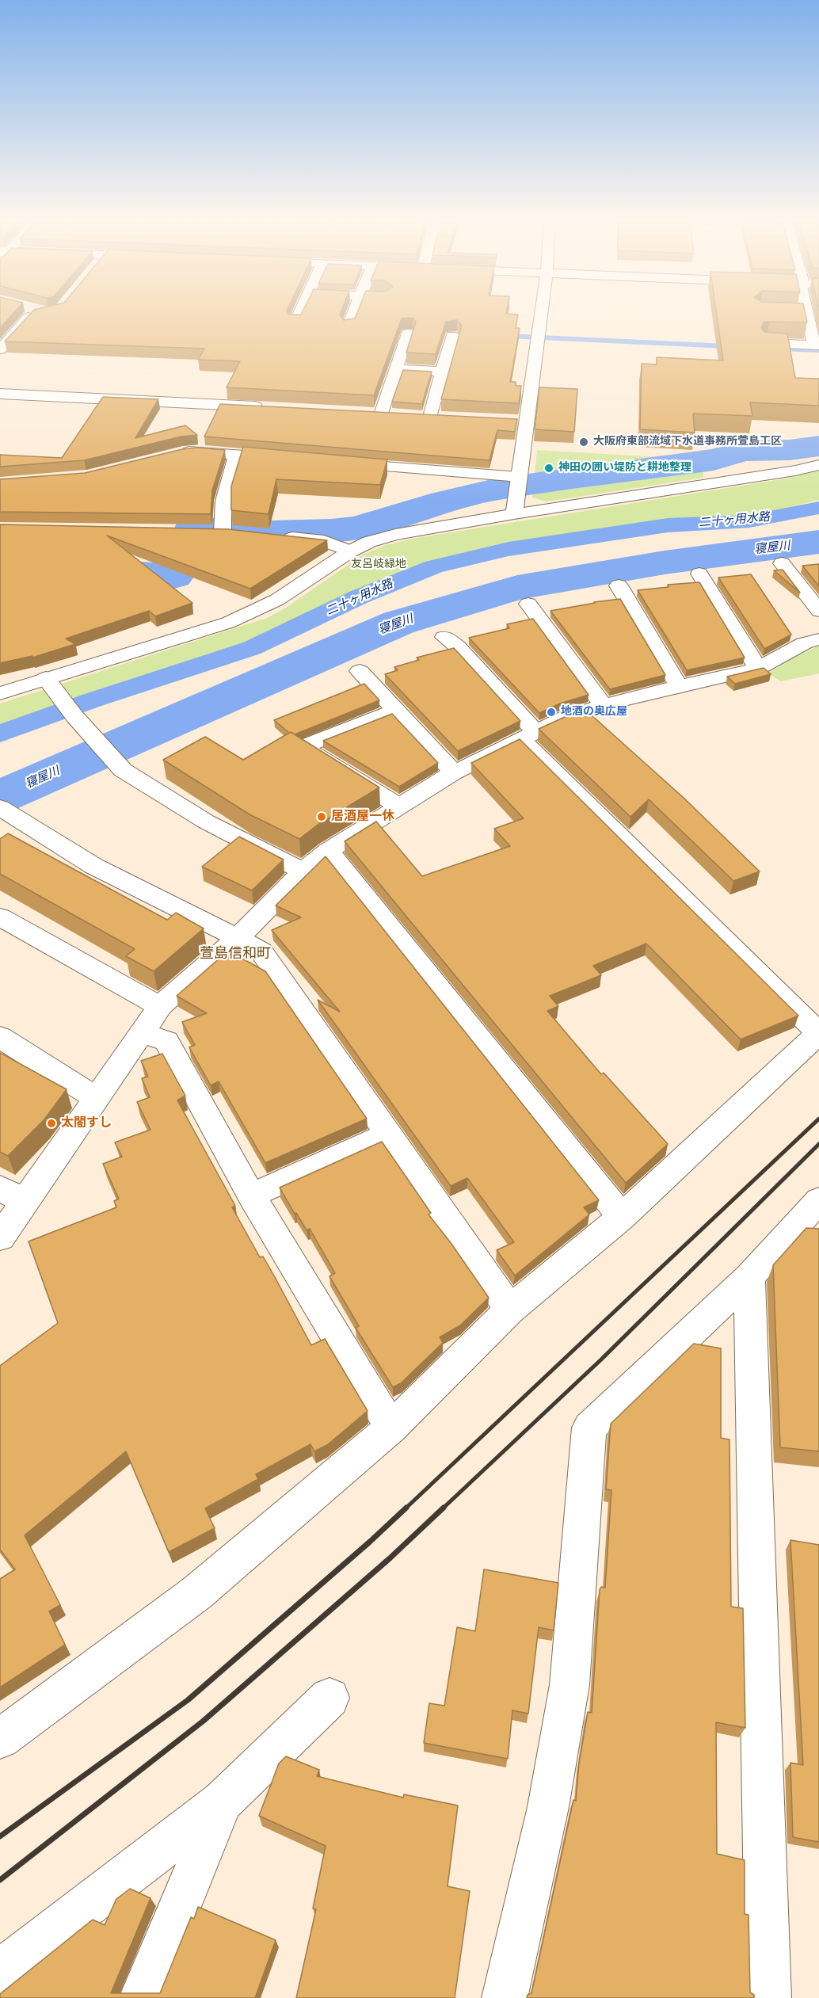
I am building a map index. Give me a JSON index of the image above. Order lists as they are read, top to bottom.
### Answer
{
  "districts": ["萱島信和町"],
  "water": ["二十ヶ用水路", "寝屋川"],
  "parks": ["友呂岐緑地"],
  "places": [
    "大阪府東部流域下水道事務所萱島工区",
    "神田の囲い堤防と耕地整理",
    "地酒の奥広屋",
    "居酒屋一休",
    "太閤すし"
  ]
}
